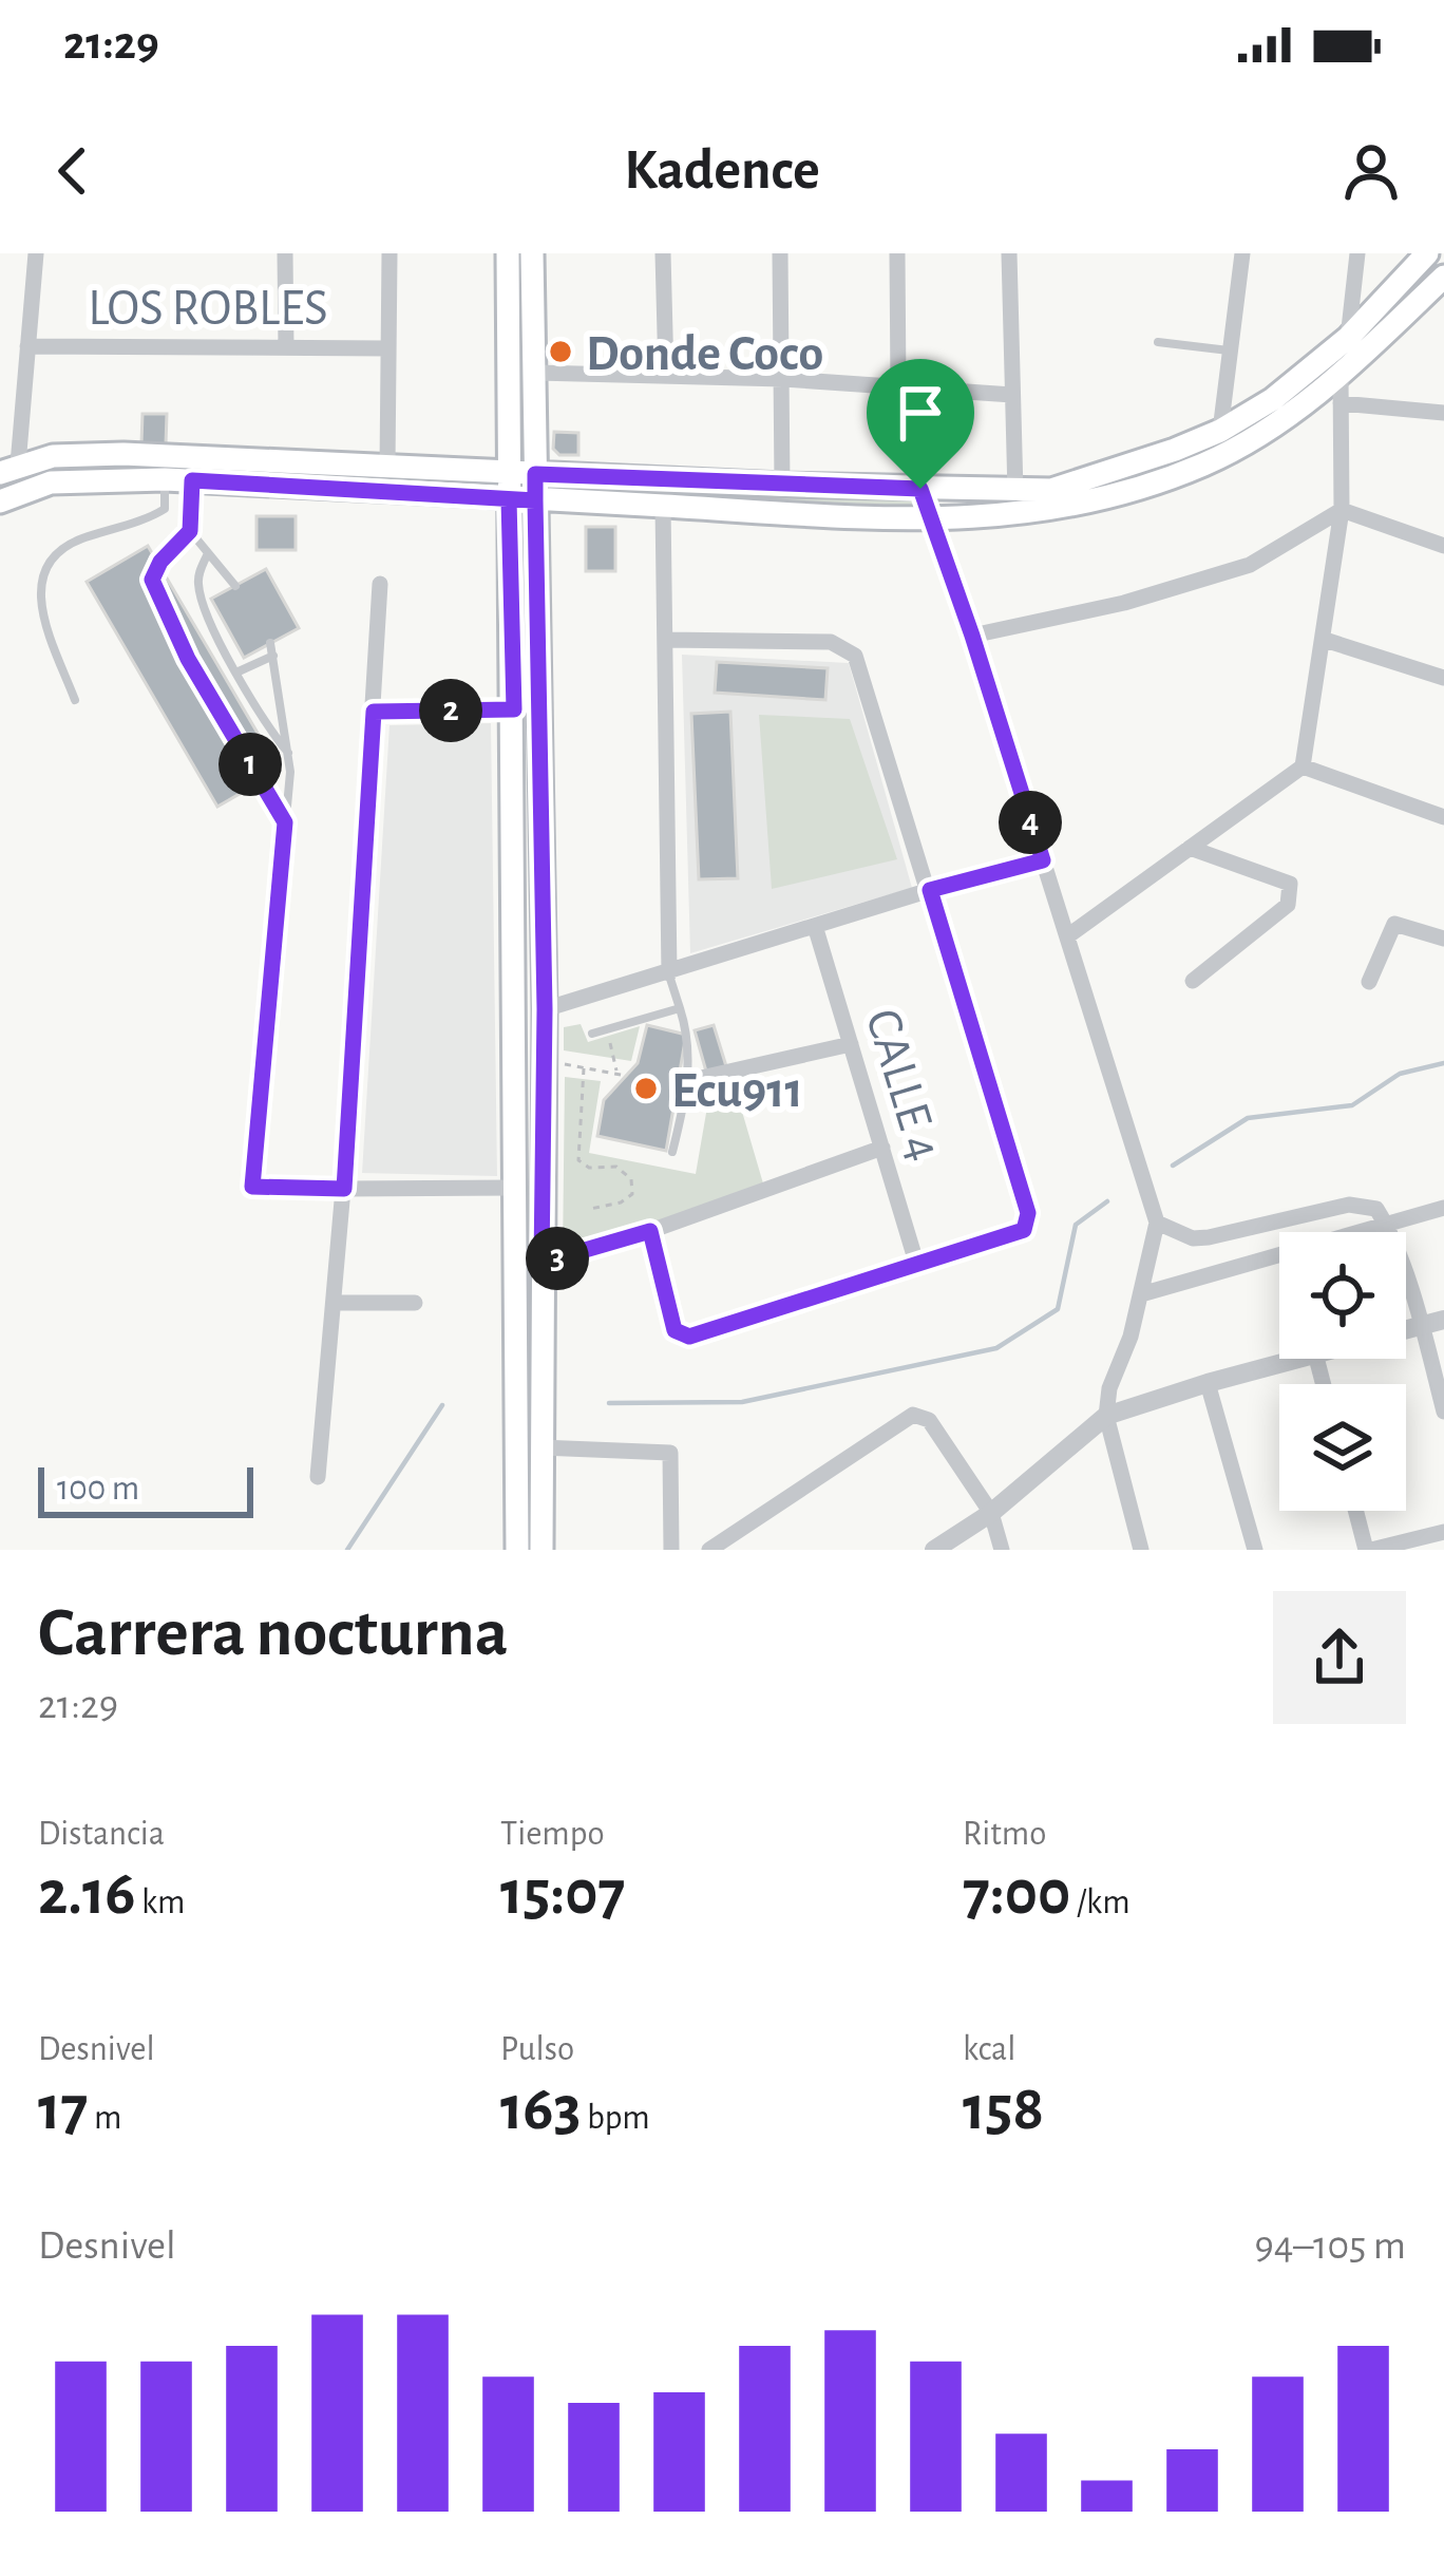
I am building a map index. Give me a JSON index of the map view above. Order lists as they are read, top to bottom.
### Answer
{
  "streets": {
    "street": ["LOS ROBLES", "CALLE 4"]
  },
  "places": ["Donde Coco", "Ecu911"],
  "scale_bar": "100 m",
  "page": {
    "status": "21:29",
    "header": "Kadence",
    "pins": [
      "2",
      "1",
      "4",
      "3"
    ],
    "scale": "100 m",
    "heading": ["Carrera nocturna", "21:29"],
    "stats": [
      ["Distancia", "2.16 km"],
      ["Tiempo", "15:07"],
      ["Ritmo", "7:00 /km"],
      ["Desnivel", "17 m"],
      ["Pulso", "163 bpm"],
      ["kcal", "158"]
    ],
    "chart": ["Desnivel", "94–105 m"]
  }
}
